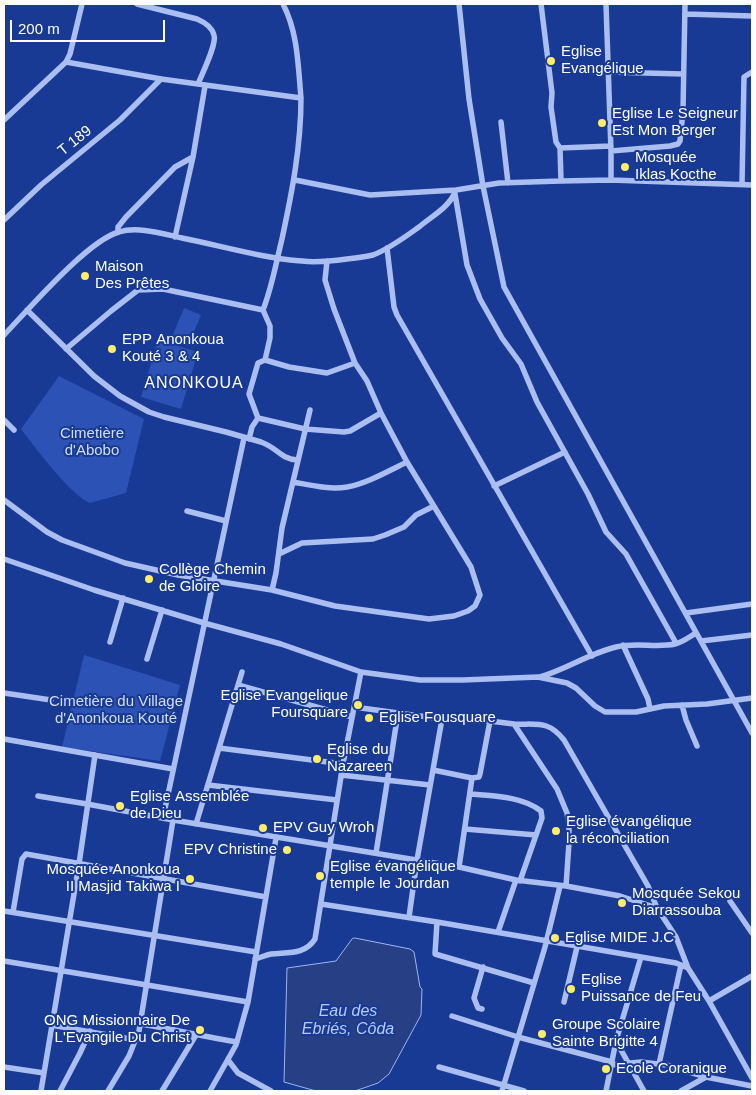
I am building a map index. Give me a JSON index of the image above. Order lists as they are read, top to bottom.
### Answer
{
  "streets": {
    "street": ["T 189"]
  },
  "districts": ["ANONKOUA"],
  "water": ["Eau des Ebriés, Côda"],
  "parks": ["Cimetière d'Abobo", "Cimetière du Village d'Anonkoua Kouté"],
  "places": [
    "Eglise Evangélique",
    "Eglise Le Seigneur Est Mon Berger",
    "Mosquée Iklas Kocthe",
    "Maison Des Prêtes",
    "EPP Anonkoua Kouté 3 & 4",
    "Collège Chemin de Gloire",
    "Eglise Evangelique Foursquare",
    "Eglise Fousquare",
    "Eglise du Nazareen",
    "Eglise Assemblée de Dieu",
    "EPV Guy Wroh",
    "Eglise évangélique la réconciliation",
    "EPV Christine",
    "Eglise évangélique temple le Jourdan",
    "Mosquée Anonkoua II Masjid Takiwa I",
    "Mosquée Sekou Diarrassouba",
    "Eglise MIDE J.C",
    "Eglise Puissance de Feu",
    "ONG Missionnaire De L'Evangile Du Christ",
    "Groupe Scolaire Sainte Brigitte 4",
    "Ecole Coranique"
  ],
  "scale_bar": "200 m"
}
